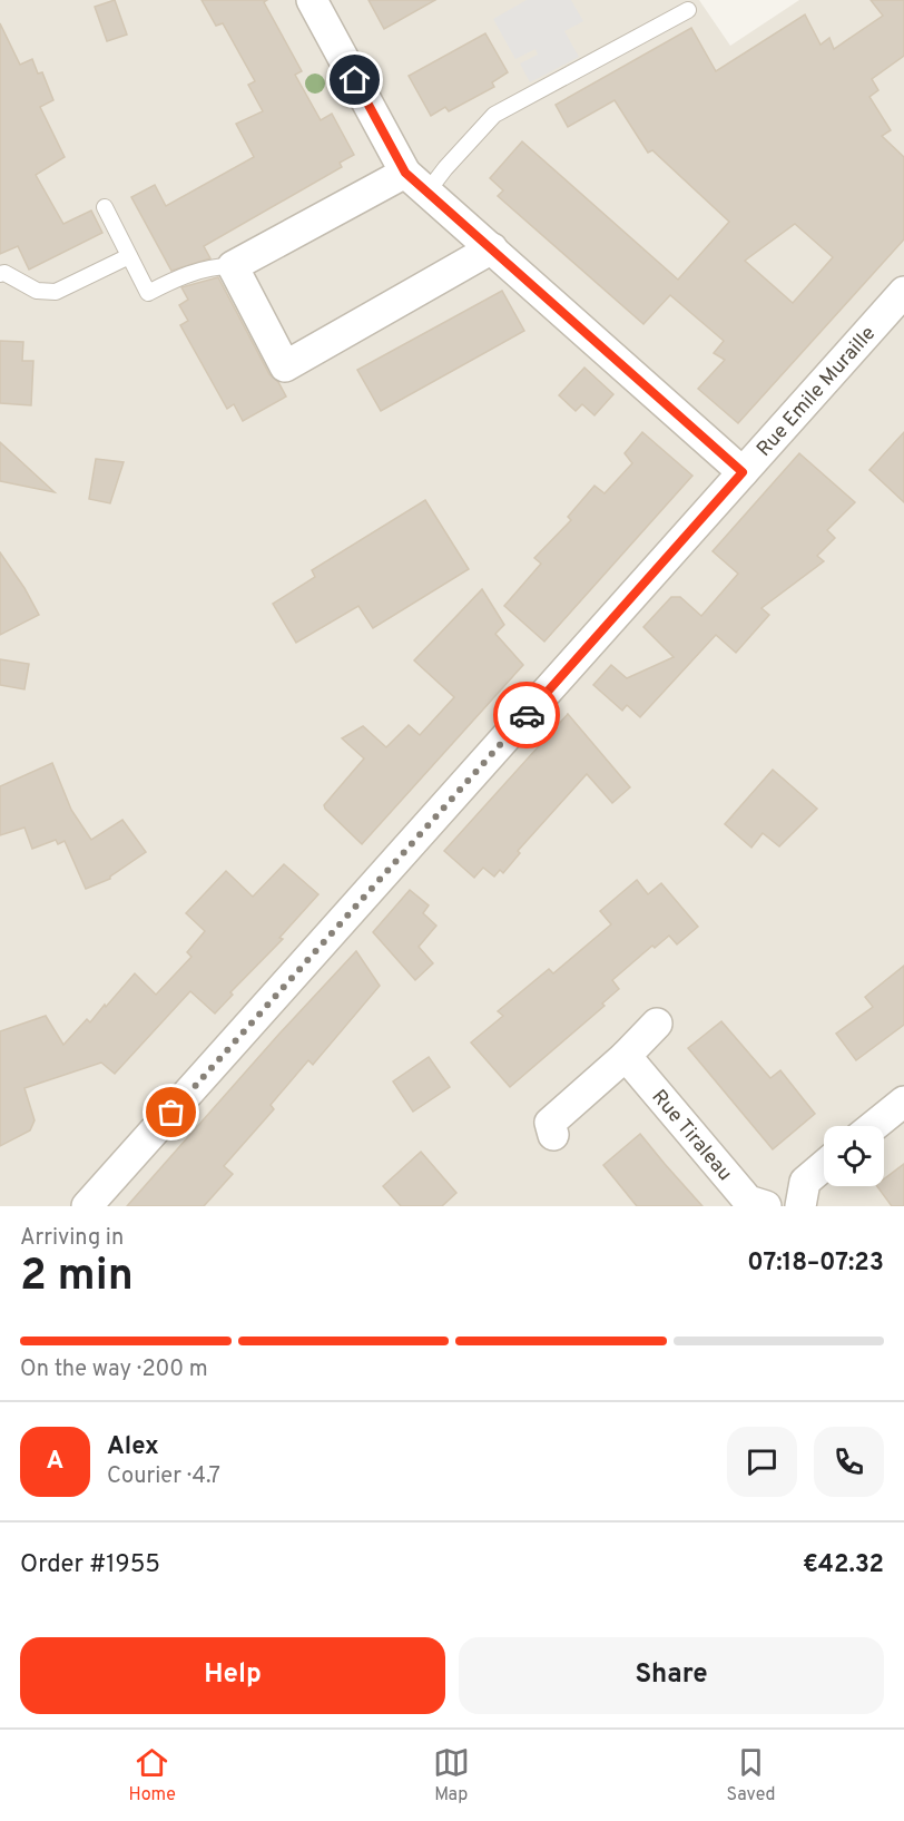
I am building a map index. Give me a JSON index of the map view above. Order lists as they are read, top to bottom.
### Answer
{
  "streets": {
    "street": ["Rue Emile Muraille", "Rue Tiraleau"]
  },
  "page": {
    "heading": ["2 min", "Arriving in", "07:18–07:23"],
    "panel": [
      "Alex",
      "Courier · 4.7",
      "Order #1955",
      "€42.32"
    ],
    "bar": "On the way · 200 m",
    "round": "A",
    "buttons": ["Help", "Share"],
    "tabs": ["Home", "Map", "Saved"]
  }
}
